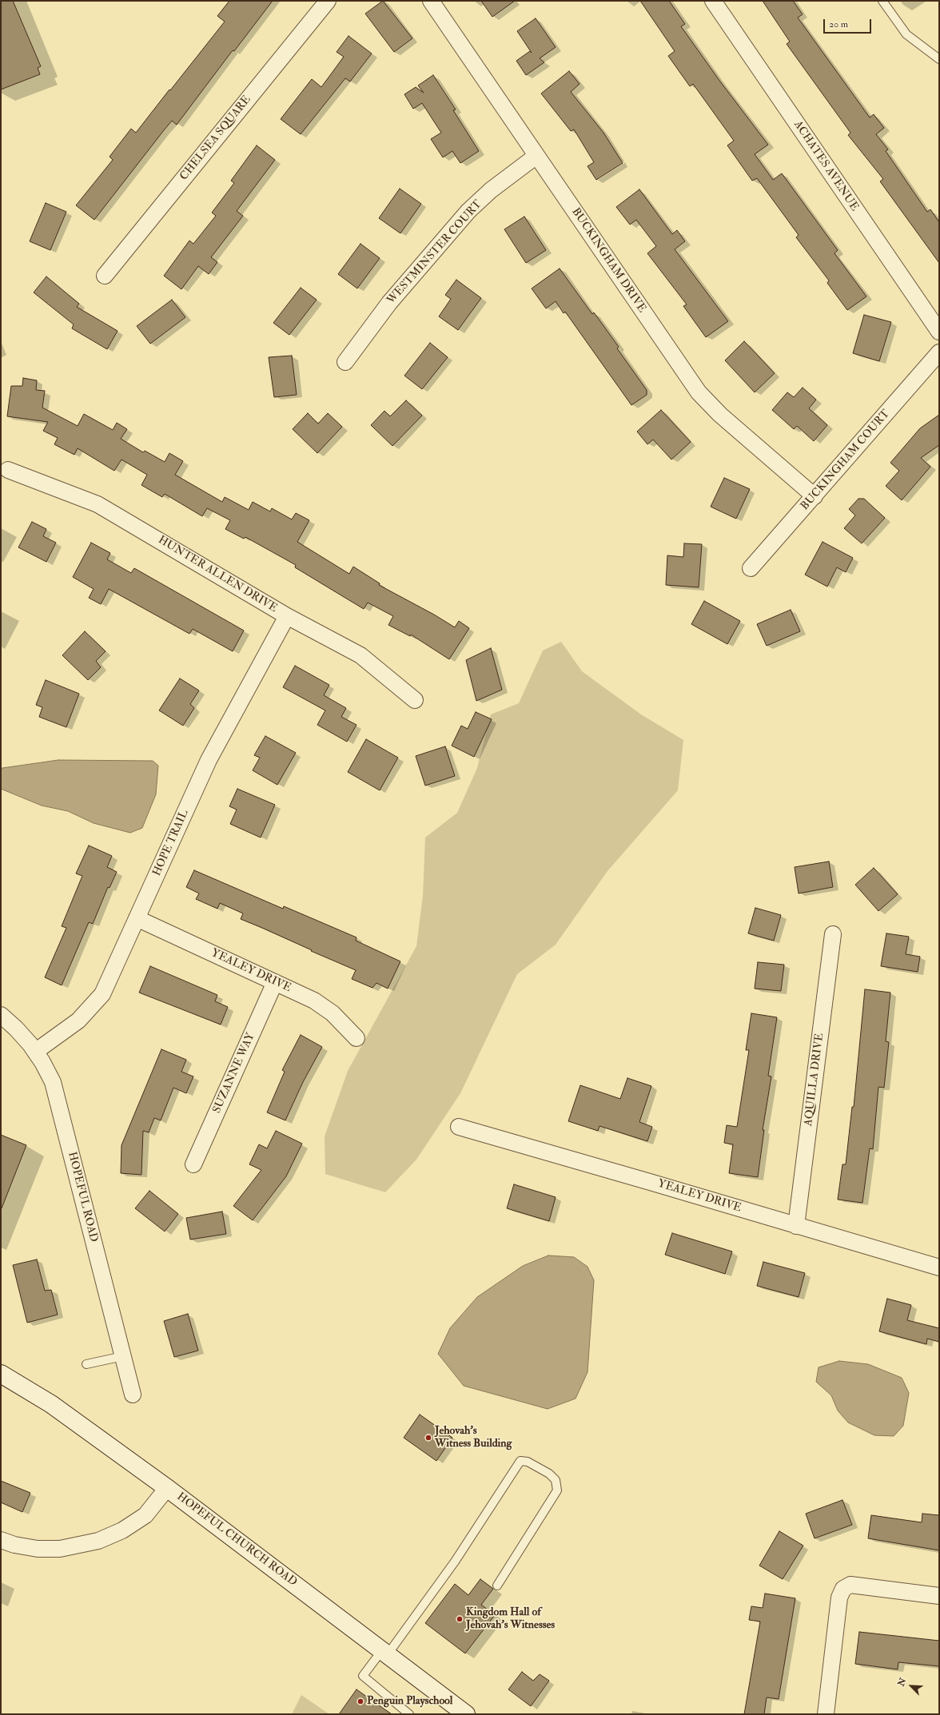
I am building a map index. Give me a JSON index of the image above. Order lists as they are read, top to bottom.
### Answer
{
  "streets": {
    "main road": ["HOPEFUL CHURCH ROAD"],
    "street": [
      "CHELSEA SQUARE",
      "ACHATES AVENUE",
      "WESTMINSTER COURT",
      "BUCKINGHAM DRIVE",
      "BUCKINGHAM COURT",
      "HUNTER ALLEN DRIVE",
      "HOPE TRAIL",
      "YEALEY DRIVE",
      "SUZANNE WAY",
      "AQUILLA DRIVE",
      "HOPEFUL ROAD"
    ]
  },
  "crossings": [
    ["WESTMINSTER COURT", "BUCKINGHAM DRIVE"],
    ["BUCKINGHAM DRIVE", "BUCKINGHAM COURT"],
    ["HUNTER ALLEN DRIVE", "HOPE TRAIL"],
    ["HOPE TRAIL", "YEALEY DRIVE"],
    ["HOPE TRAIL", "HOPEFUL ROAD"],
    ["YEALEY DRIVE", "SUZANNE WAY"],
    ["YEALEY DRIVE", "AQUILLA DRIVE"]
  ],
  "places": ["Jehovah's Witness Building", "Kingdom Hall of Jehovah’s Witnesses", "Penguin Playschool"],
  "scale_bar": "20 m",
  "north": "top left"
}
